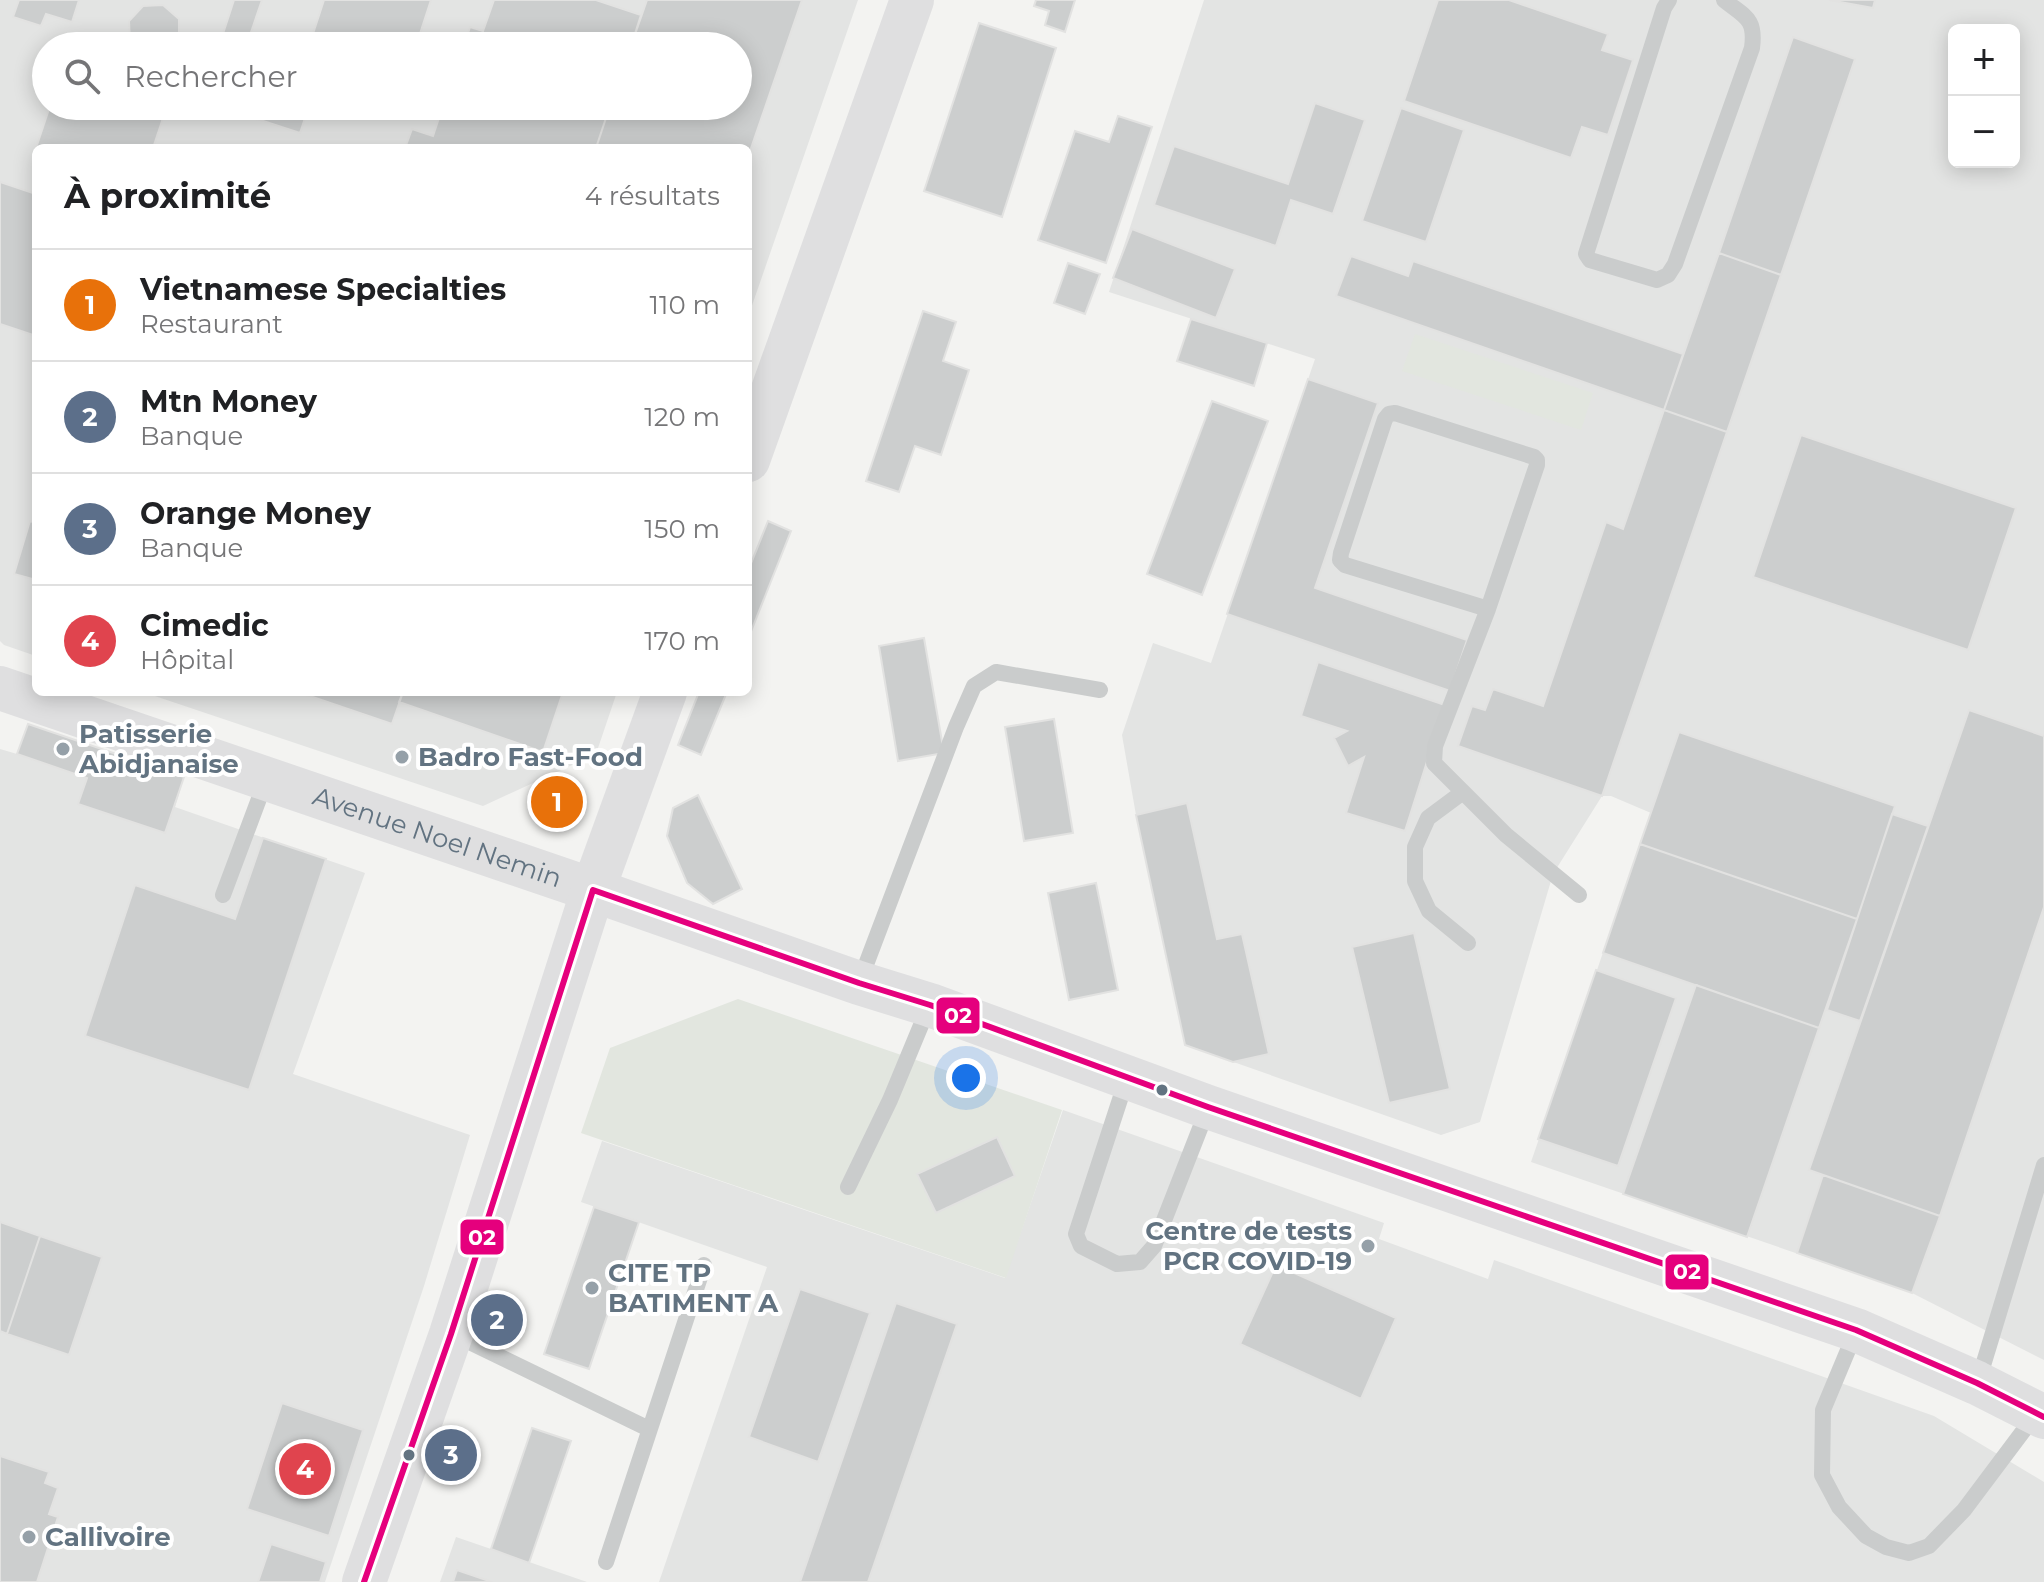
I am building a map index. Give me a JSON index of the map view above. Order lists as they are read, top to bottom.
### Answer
{
  "streets": {
    "street": ["Avenue Noel Nemin"]
  },
  "places": [
    "Patisserie Abidjanaise",
    "Badro Fast-Food",
    "Centre de tests PCR COVID-19",
    "CITE TP BATIMENT A",
    "Callivoire"
  ],
  "lines": ["transit line 02"],
  "page": {
    "map_buttons": ["+", "−"],
    "search": "Rechercher",
    "heading": ["À proximité", "4 résultats"],
    "list": [
      {
        "mark": "1",
        "name": "Vietnamese Specialties",
        "note": "Restaurant",
        "value": "110 m"
      },
      {
        "mark": "2",
        "name": "Mtn Money",
        "note": "Banque",
        "value": "120 m"
      },
      {
        "mark": "3",
        "name": "Orange Money",
        "note": "Banque",
        "value": "150 m"
      },
      {
        "mark": "4",
        "name": "Cimedic",
        "note": "Hôpital",
        "value": "170 m"
      }
    ],
    "pins": [
      "1",
      "2",
      "3",
      "4"
    ]
  }
}
